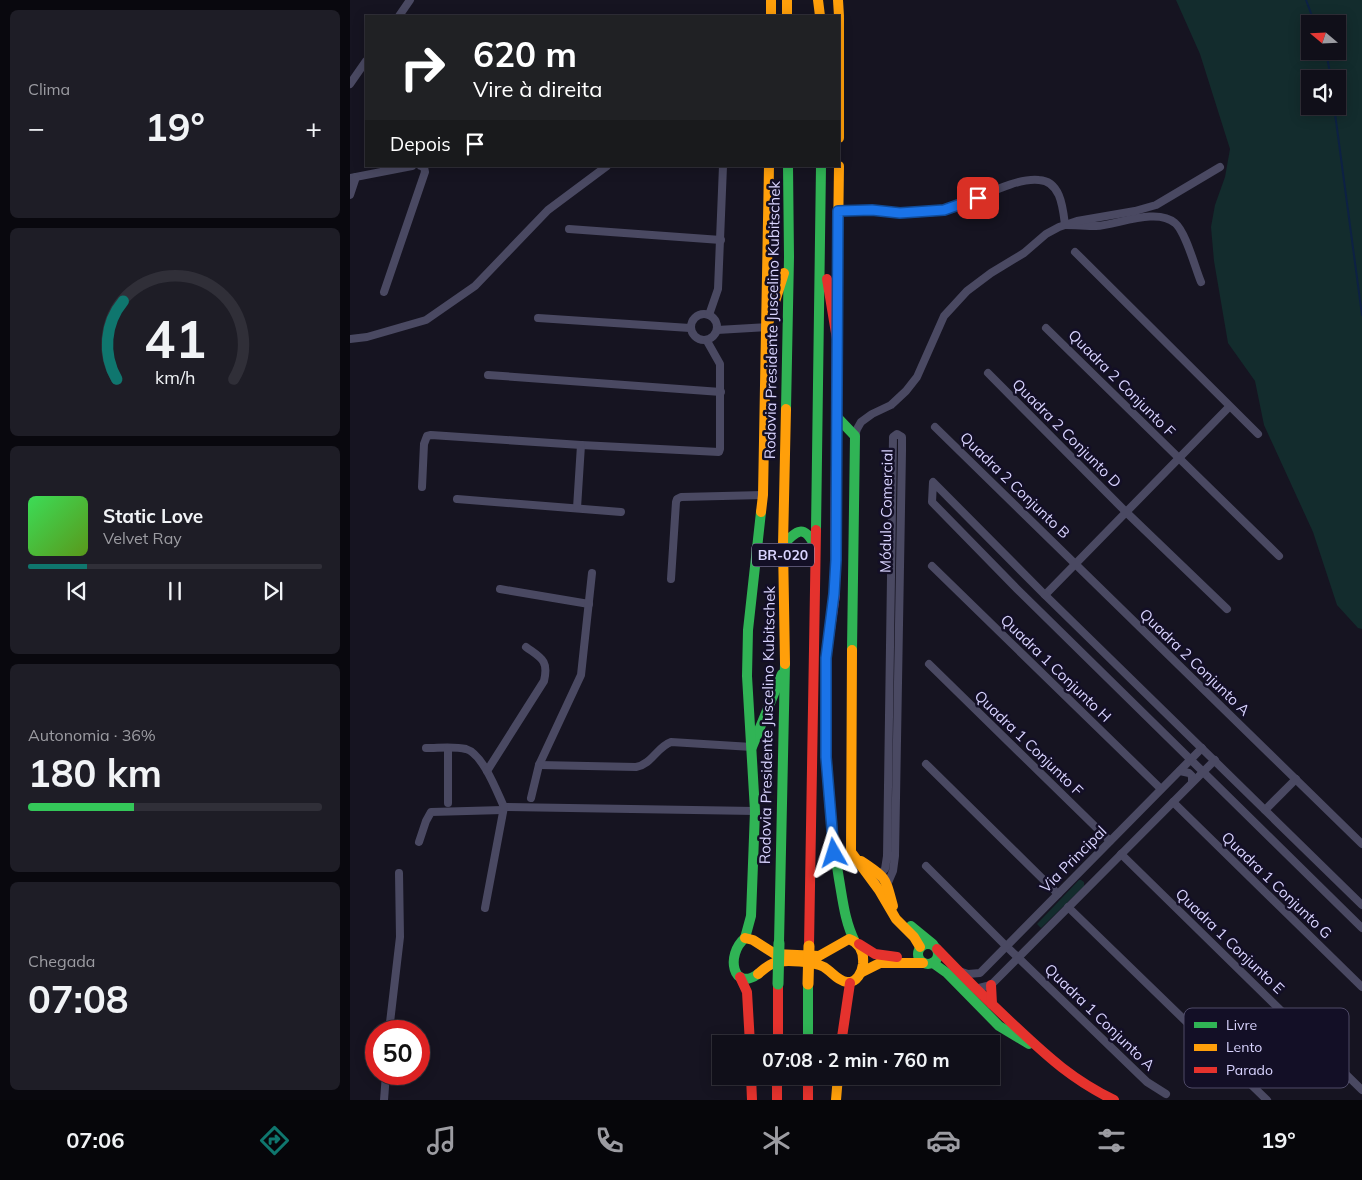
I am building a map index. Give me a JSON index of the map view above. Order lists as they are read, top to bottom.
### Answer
{
  "streets": {
    "main road": ["Rodovia Presidente Juscelino Kubitschek", "Módulo Comercial", "BR-020"],
    "street": [
      "Quadra 2 Conjunto F",
      "Quadra 2 Conjunto D",
      "Quadra 2 Conjunto B",
      "Quadra 2 Conjunto A",
      "Quadra 1 Conjunto H",
      "Quadra 1 Conjunto F",
      "Via Principal",
      "Quadra 1 Conjunto G",
      "Quadra 1 Conjunto E",
      "Quadra 1 Conjunto A"
    ]
  },
  "crossings": [
    ["Quadra 2 Conjunto B", "Quadra 2 Conjunto A"],
    ["Módulo Comercial", "Via Principal"],
    ["Quadra 1 Conjunto H", "Via Principal"],
    ["Quadra 1 Conjunto F", "Via Principal"],
    ["Via Principal", "Quadra 1 Conjunto G"],
    ["Via Principal", "Quadra 1 Conjunto E"],
    ["Via Principal", "Quadra 1 Conjunto A"]
  ],
  "legend": ["Livre", "Lento", "Parado"],
  "north": "left",
  "page": {
    "tile": [
      "Clima",
      ["Autonomia · 36%", "180 km"],
      ["Chegada", "07:08"]
    ],
    "turn": ["620 m", "Vire à direita"],
    "heat": ["−", "19°", "+"],
    "then": "Depois",
    "song": ["Static Love", "Velvet Ray"],
    "limit": "50",
    "trip": "07:08 · 2 min · 760 m",
    "tabs": ["07:06", "19°"],
    "gauge": ["41", "km/h"]
  }
}
